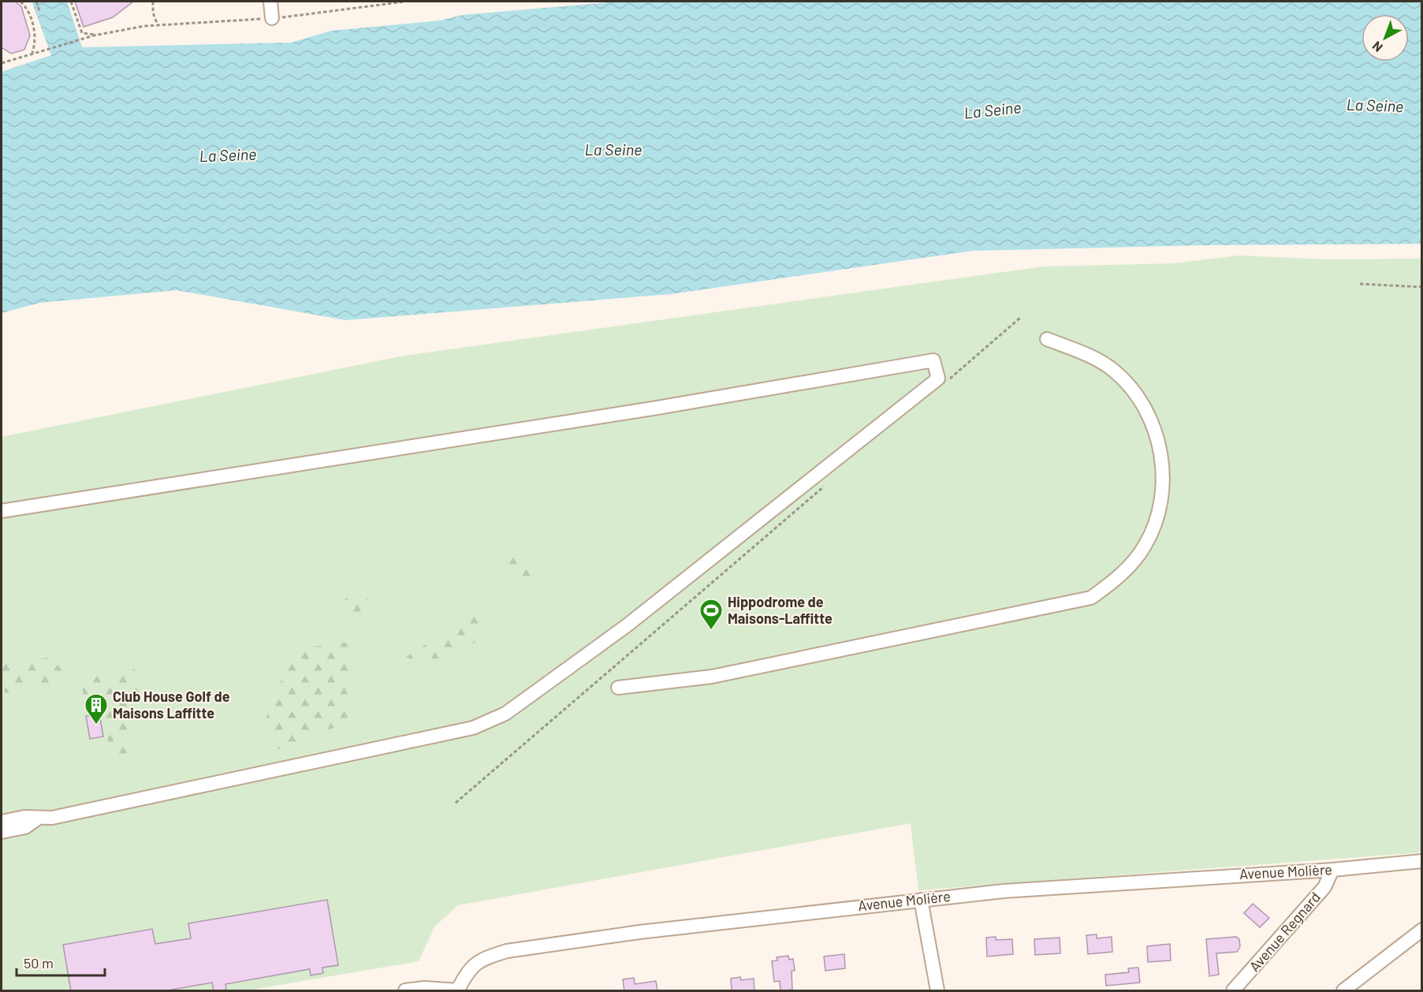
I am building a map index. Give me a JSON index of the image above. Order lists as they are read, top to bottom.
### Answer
{
  "streets": {
    "street": ["Avenue Molière", "Avenue Regnard"]
  },
  "crossings": [
    ["Avenue Molière", "Avenue Regnard"]
  ],
  "water": ["La Seine"],
  "places": {
    "sports": ["Hippodrome de Maisons-Laffitte"],
    "building": ["Club House Golf de Maisons Laffitte"]
  },
  "scale_bar": "50 m",
  "north": "bottom left"
}
